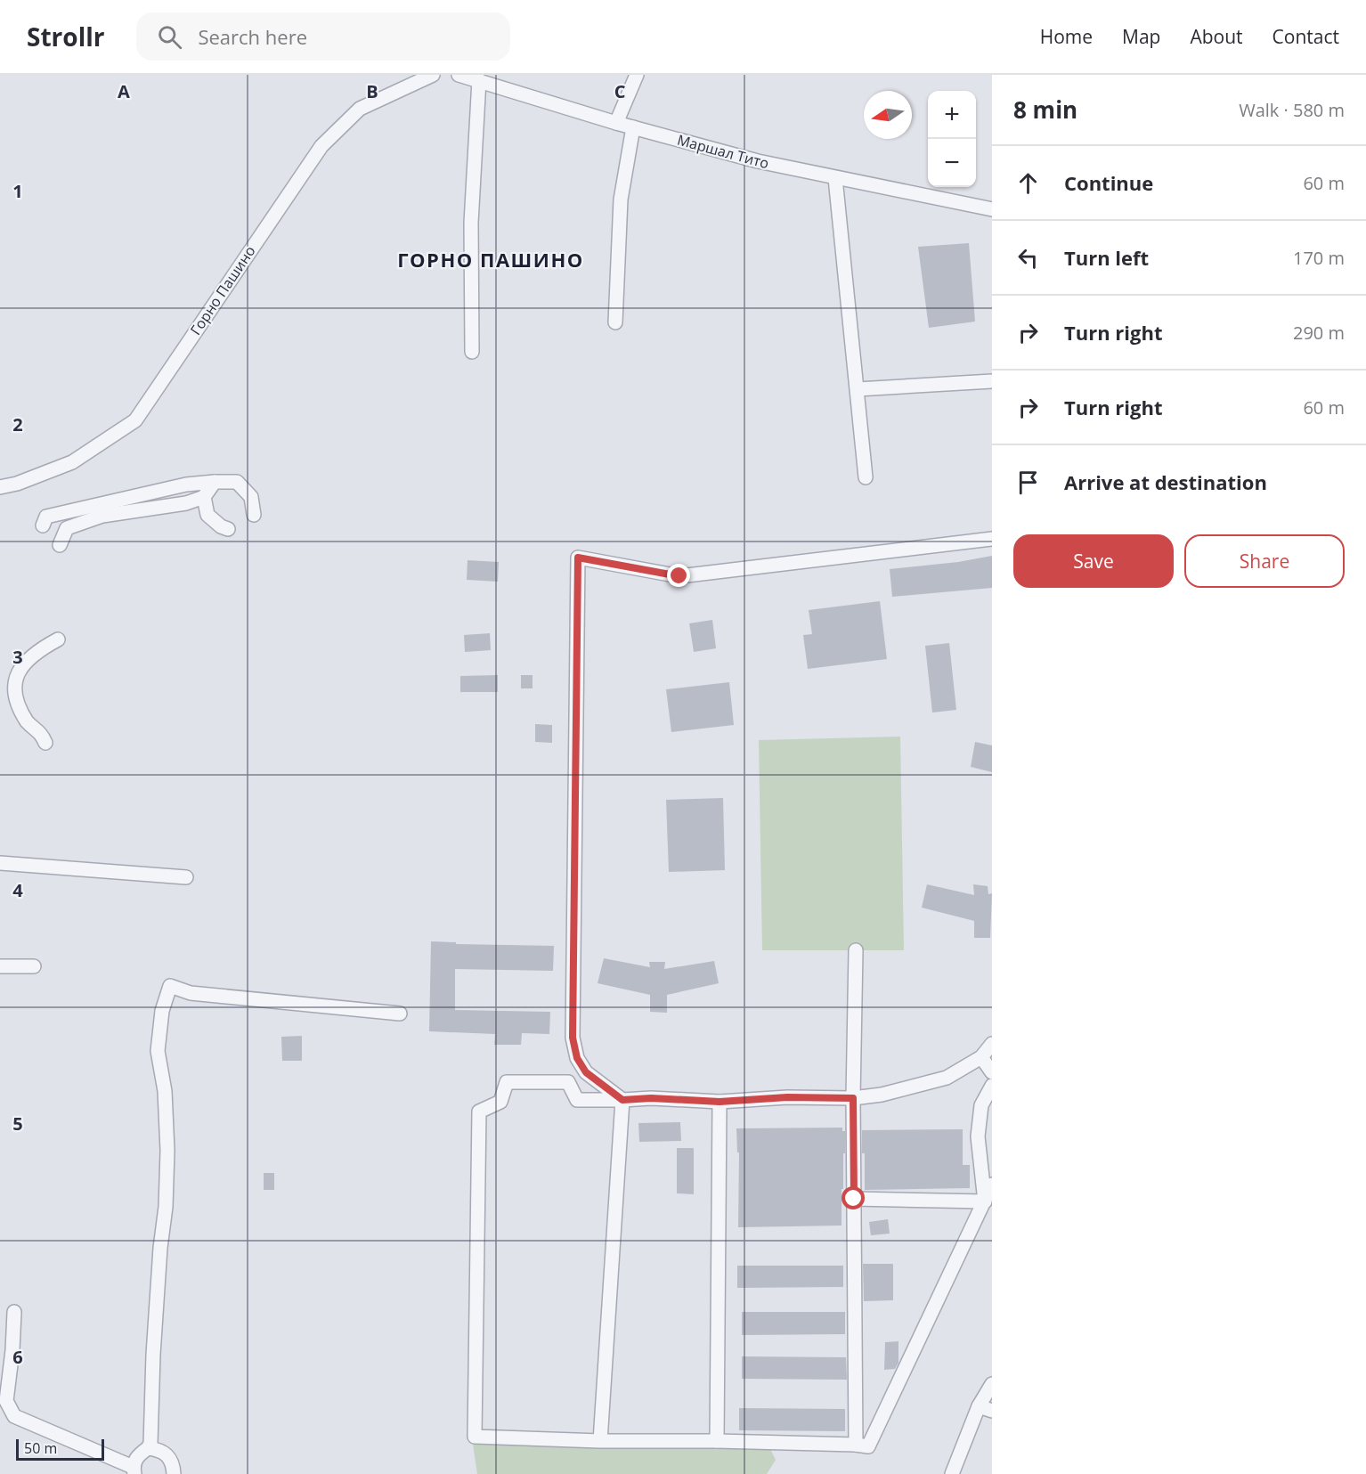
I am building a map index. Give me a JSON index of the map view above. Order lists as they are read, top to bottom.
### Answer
{
  "streets": {
    "street": ["Маршал Тито", "Горно Пашино"]
  },
  "districts": ["ГОРНО ПАШИНО"],
  "scale_bar": "50 m",
  "north": "left",
  "page": {
    "header": "Strollr",
    "search": "Search here",
    "nav": [
      "Home",
      "Map",
      "About",
      "Contact"
    ],
    "heading": ["8 min", "Walk · 580 m"],
    "map_buttons": ["+", "−"],
    "list": [
      ["Continue", "60 m"],
      ["Turn left", "170 m"],
      ["Turn right", "290 m"],
      ["Turn right", "60 m"],
      "Arrive at destination"
    ],
    "buttons": ["Save", "Share"],
    "scale": "50 m"
  },
  "grid": {
    "columns": ["A", "B", "C"],
    "rows": [
      "1",
      "2",
      "3",
      "4",
      "5",
      "6"
    ]
  }
}
